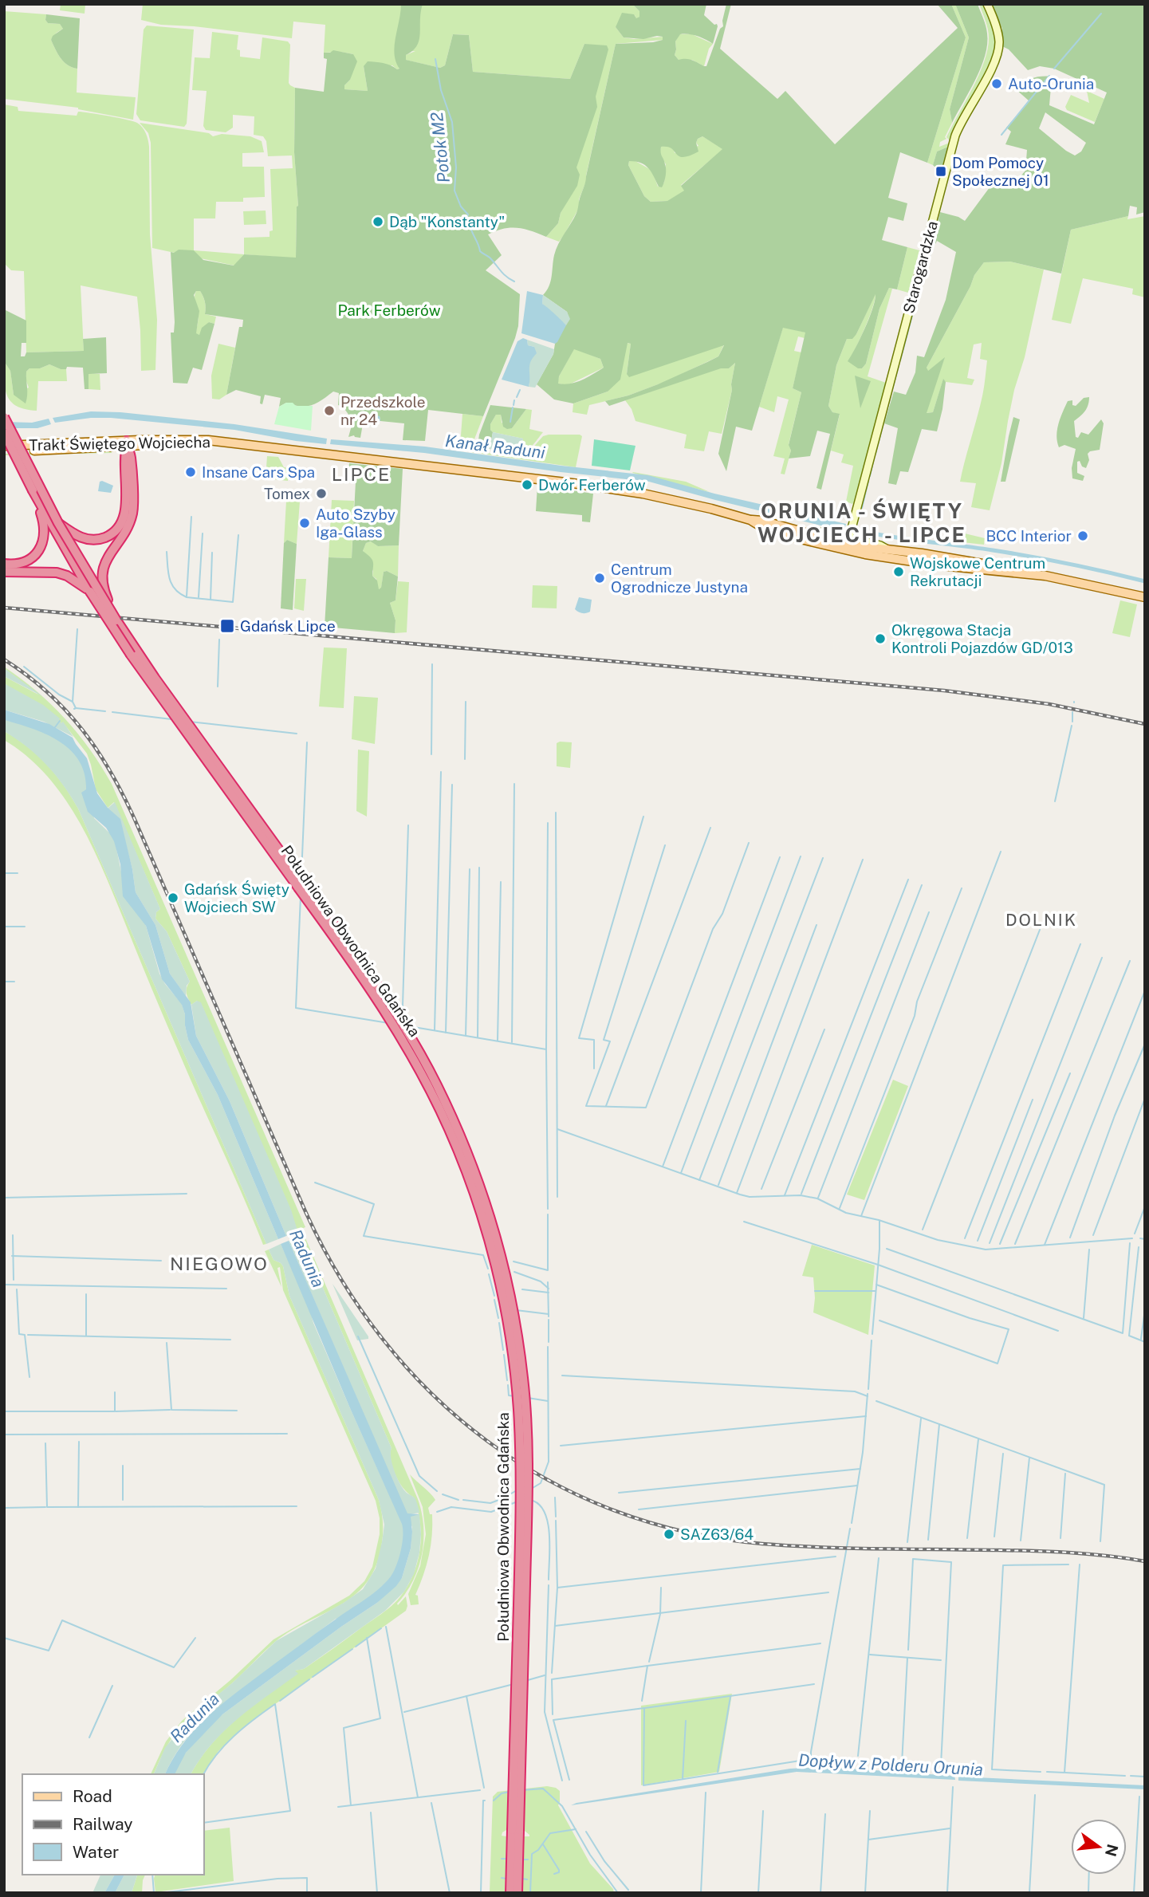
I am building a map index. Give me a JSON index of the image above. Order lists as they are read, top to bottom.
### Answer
{
  "streets": {
    "highway": ["Południowa Obwodnica Gdańska"],
    "main road": ["Starogardzka", "Trakt Świętego Wojciecha"]
  },
  "districts": [
    "LIPCE",
    "ORUNIA - ŚWIĘTY WOJCIECH - LIPCE",
    "DOLNIK",
    "NIEGOWO"
  ],
  "water": [
    "Potok M2",
    "Kanał Raduni",
    "Radunia",
    "Dopływ z Polderu Orunia"
  ],
  "parks": ["Park Ferberów"],
  "places": {
    "other": [
      "Auto-Orunia",
      "Dąb \"Konstanty\"",
      "Przedszkole nr 24",
      "Insane Cars Spa",
      "Dwór Ferberów",
      "Tomex",
      "Auto Szyby Iga-Glass",
      "BCC Interior",
      "Wojskowe Centrum Rekrutacji",
      "Centrum Ogrodnicze Justyna",
      "Okręgowa Stacja Kontroli Pojazdów GD/013",
      "Gdańsk Święty Wojciech SW",
      "SAZ63/64"
    ],
    "transit": ["Dom Pomocy Społecznej 01", "Gdańsk Lipce"]
  },
  "legend": ["Road", "Railway", "Water"],
  "north": "right"
}
